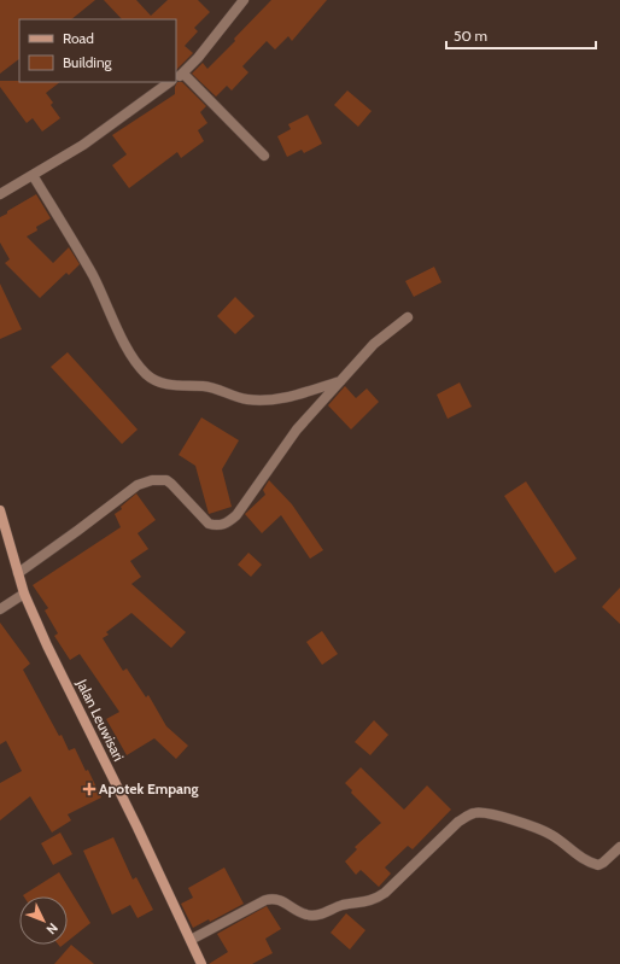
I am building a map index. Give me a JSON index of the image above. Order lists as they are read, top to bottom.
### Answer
{
  "streets": {
    "main road": ["Jalan Leuwisari"]
  },
  "places": {
    "health": ["Apotek Empang"]
  },
  "legend": ["Road", "Building"],
  "scale_bar": "50 m",
  "north": "bottom right"
}
